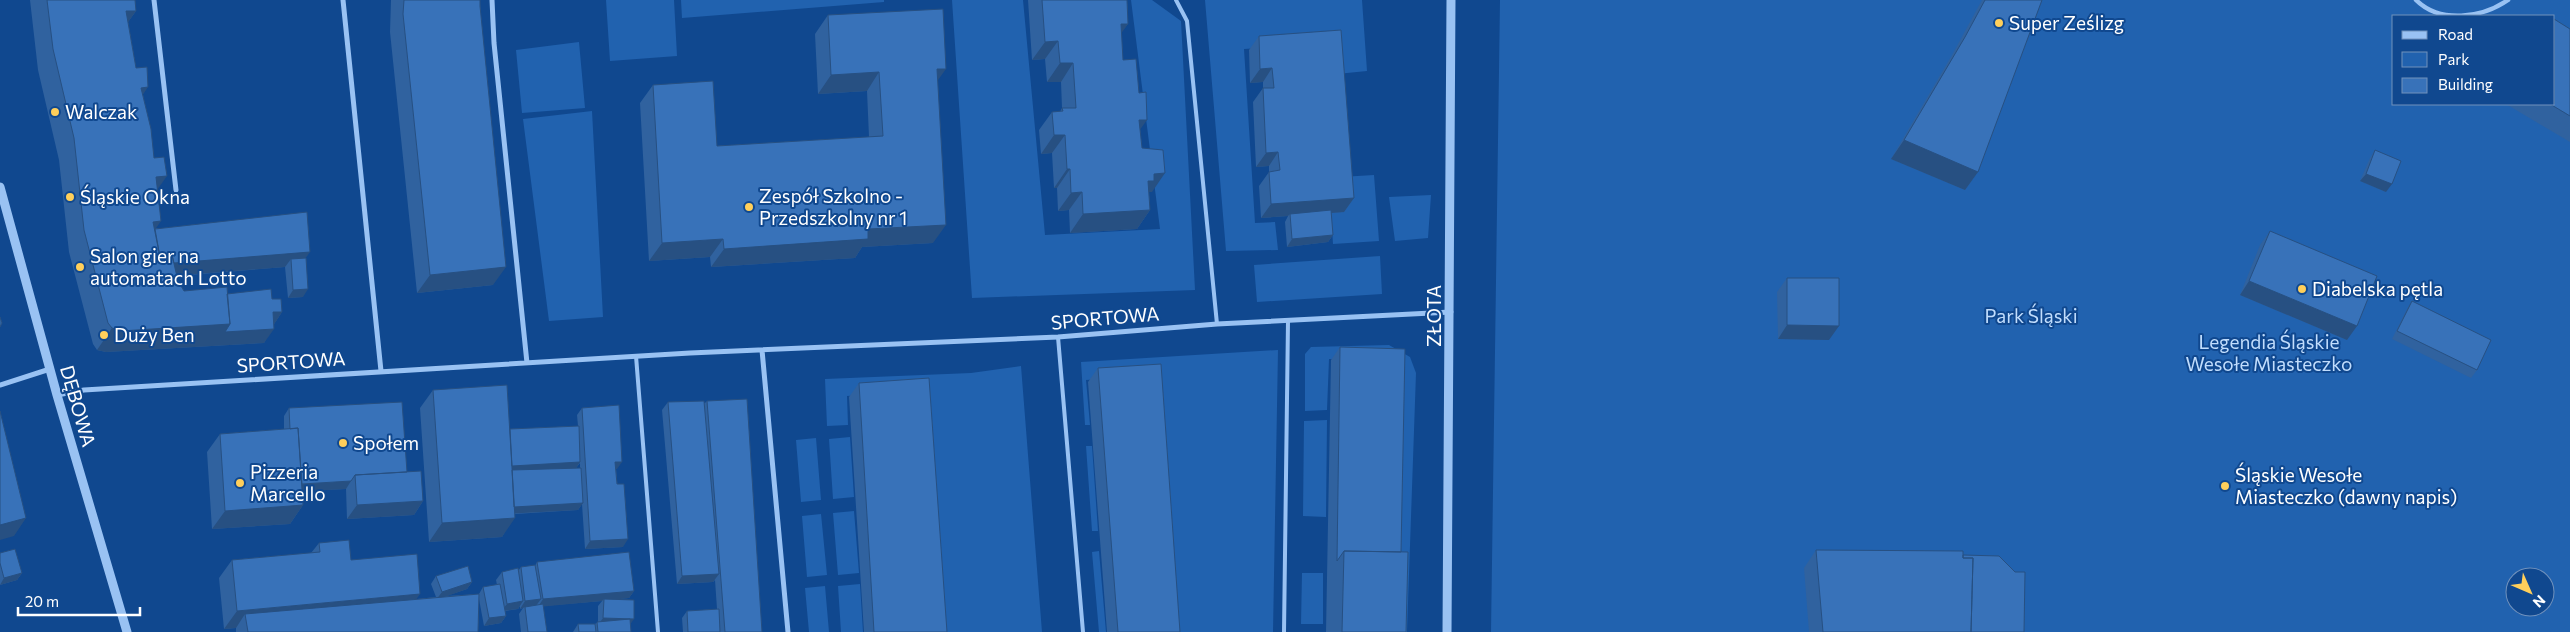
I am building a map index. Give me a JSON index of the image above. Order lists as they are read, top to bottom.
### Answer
{
  "streets": {
    "street": ["ZŁOTA", "SPORTOWA", "DĘBOWA"]
  },
  "crossings": [
    ["ZŁOTA", "SPORTOWA"],
    ["SPORTOWA", "DĘBOWA"]
  ],
  "parks": ["Park Śląski", "Legendia Śląskie Wesołe Miasteczko"],
  "places": [
    "Super Ześlizg",
    "Walczak",
    "Śląskie Okna",
    "Zespół Szkolno - Przedszkolny nr 1",
    "Salon gier na automatach Lotto",
    "Diabelska pętla",
    "Duży Ben",
    "Społem",
    "Pizzeria Marcello",
    "Śląskie Wesołe Miasteczko (dawny napis)"
  ],
  "legend": ["Road", "Park", "Building"],
  "scale_bar": "20 m",
  "north": "bottom right"
}
